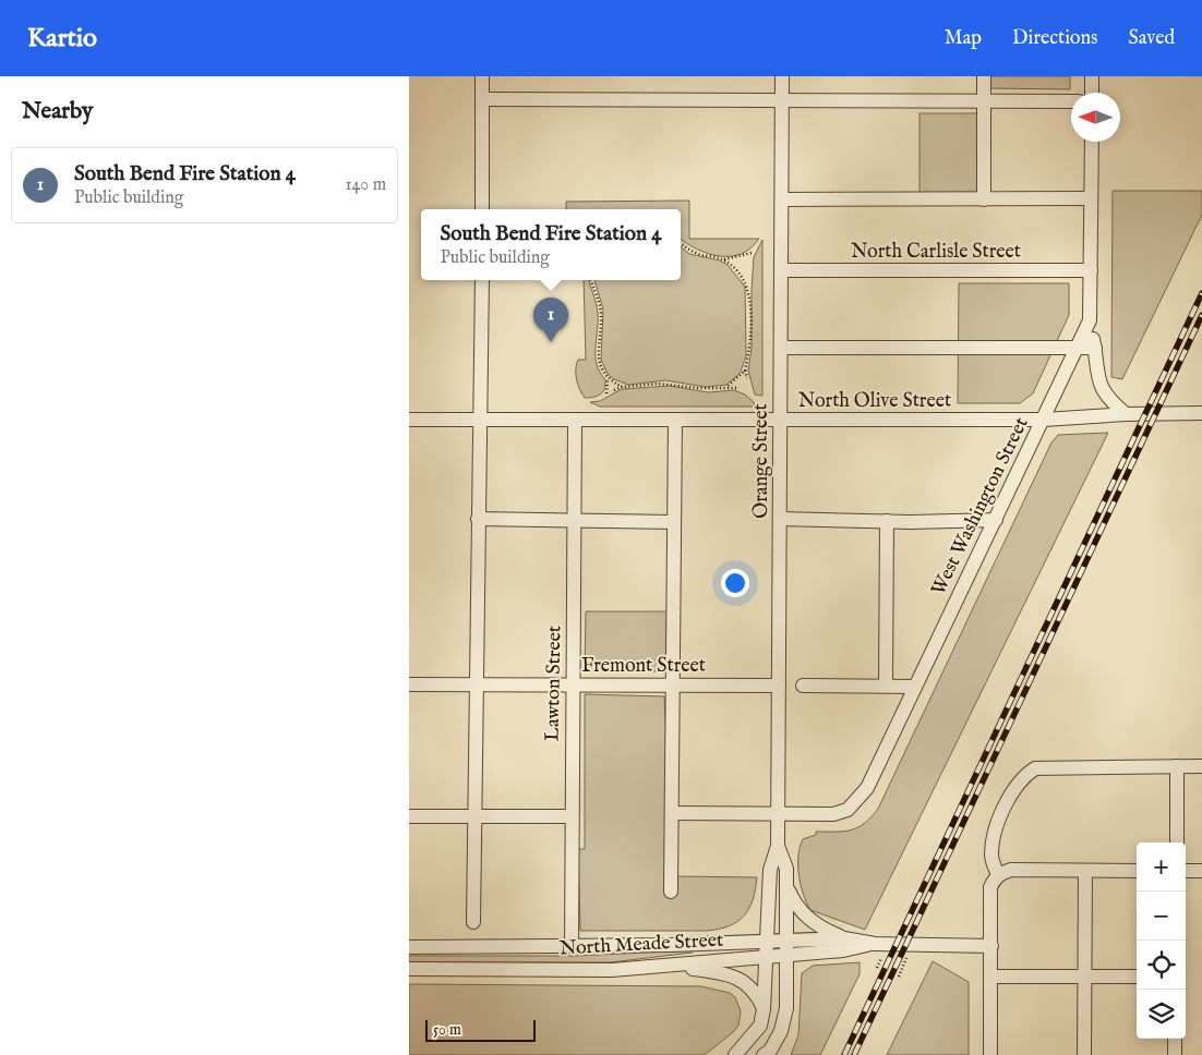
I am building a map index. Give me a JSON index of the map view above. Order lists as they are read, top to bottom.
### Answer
{
  "streets": {
    "street": [
      "North Carlisle Street",
      "North Olive Street",
      "Orange Street",
      "West Washington Street",
      "Fremont Street",
      "Lawton Street",
      "North Meade Street"
    ]
  },
  "crossings": [
    ["North Carlisle Street", "Orange Street"],
    ["North Carlisle Street", "West Washington Street"],
    ["North Olive Street", "Orange Street"],
    ["North Olive Street", "West Washington Street"],
    ["North Olive Street", "Lawton Street"],
    ["Orange Street", "West Washington Street"],
    ["Orange Street", "Fremont Street"],
    ["Orange Street", "North Meade Street"],
    ["Fremont Street", "Lawton Street"],
    ["Lawton Street", "North Meade Street"]
  ],
  "scale_bar": "50 m",
  "north": "left",
  "page": {
    "header": "Kartio",
    "nav": ["Map", "Directions", "Saved"],
    "heading": "Nearby",
    "list": [
      {
        "mark": "1",
        "name": "South Bend Fire Station 4",
        "note": "Public building",
        "value": "140 m"
      }
    ],
    "popup": ["South Bend Fire Station 4", "Public building"],
    "pins": "1",
    "map_buttons": ["+", "−"],
    "scale": "50 m"
  }
}
